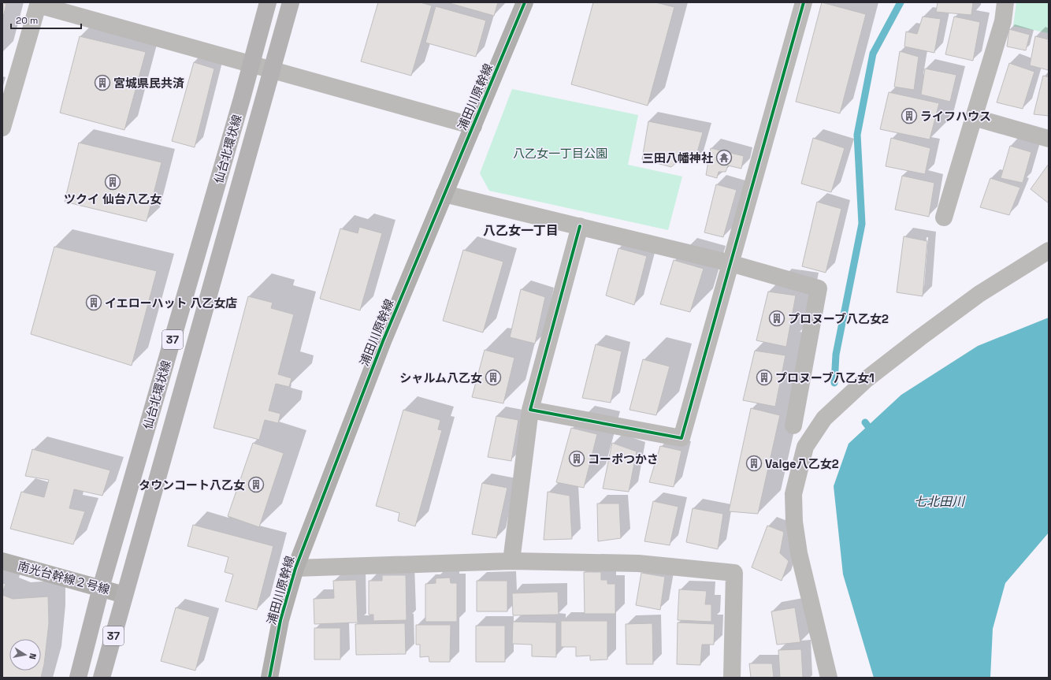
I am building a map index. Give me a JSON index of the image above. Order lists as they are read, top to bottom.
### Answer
{
  "streets": {
    "main road": ["仙台北環状線", "37"],
    "street": ["浦田川原幹線", "南光台幹線２号線"]
  },
  "crossings": [
    ["仙台北環状線", "南光台幹線２号線"]
  ],
  "districts": ["八乙女一丁目"],
  "water": ["七北田川"],
  "parks": ["八乙女一丁目公園"],
  "places": {
    "building": [
      "宮城県民共済",
      "ライフハウス",
      "ツクイ 仙台八乙女",
      "イエローハット 八乙女店",
      "プロヌーブ八乙女2",
      "シャルム八乙女",
      "プロヌーブ八乙女1",
      "コーポつかさ",
      "Valge八乙女2",
      "タウンコート八乙女"
    ],
    "temple": ["三田八幡神社"]
  },
  "scale_bar": "20 m",
  "north": "right"
}
